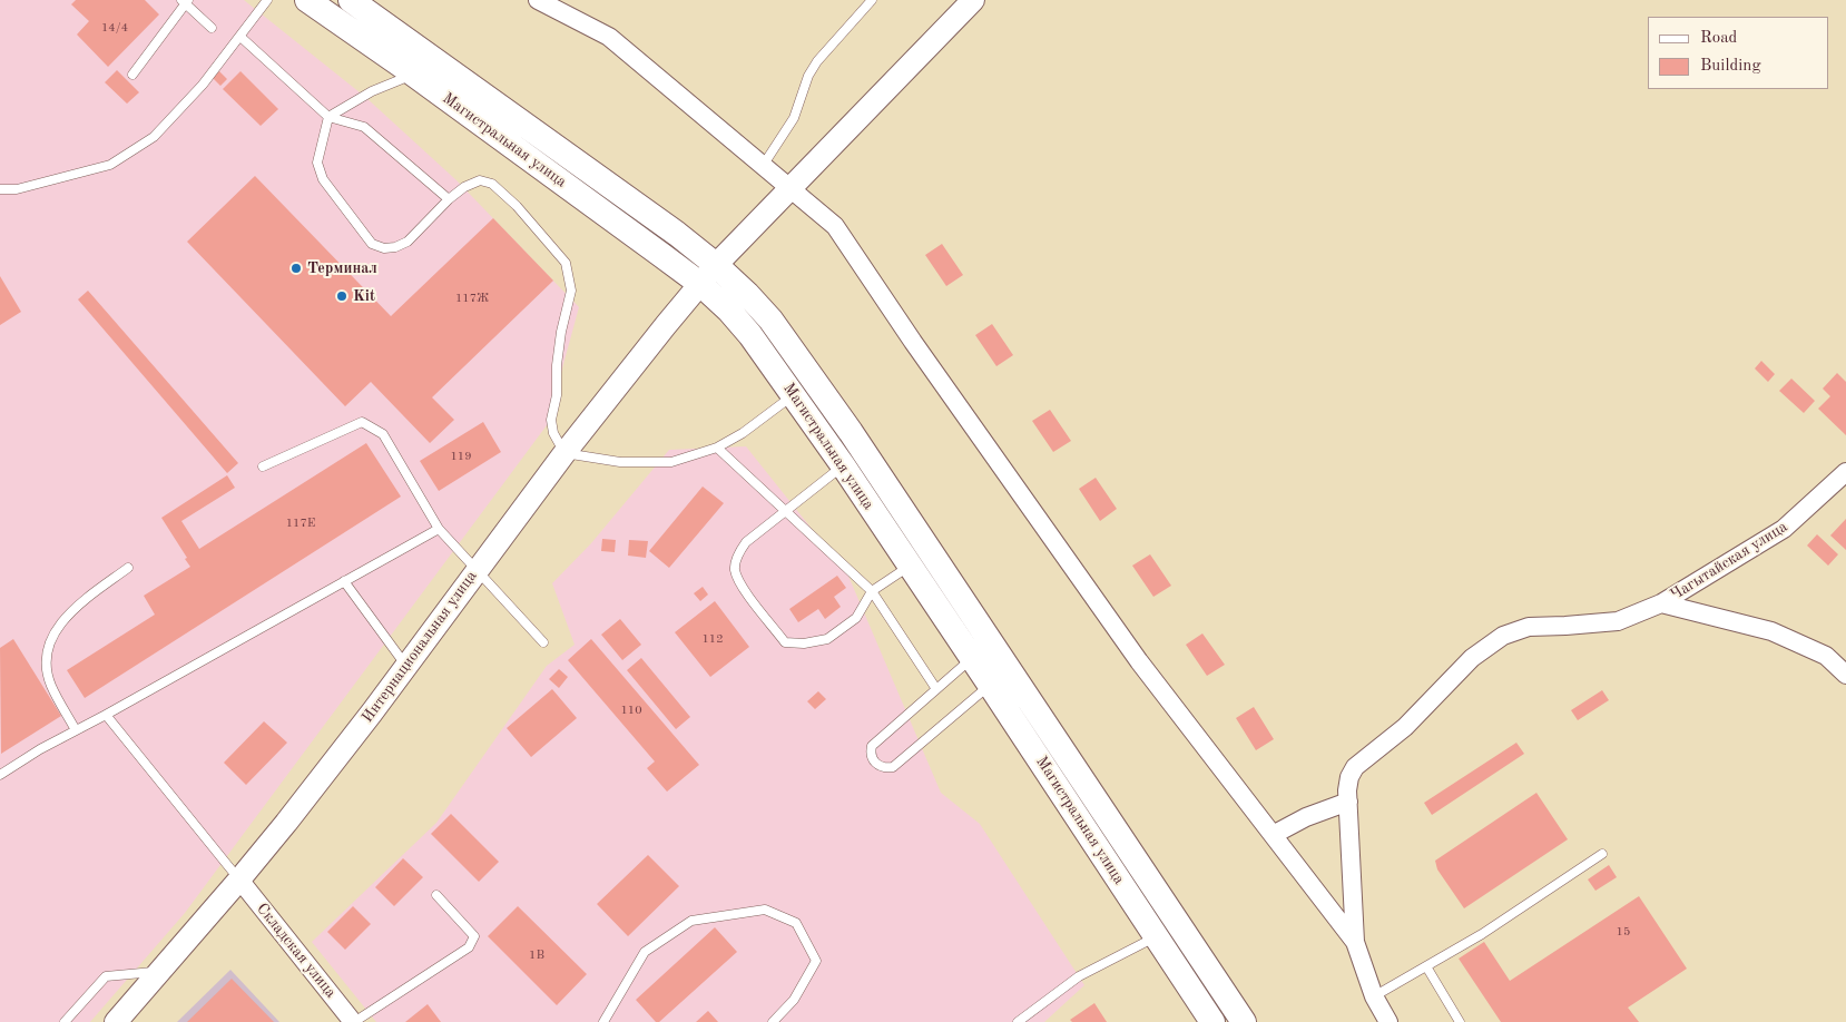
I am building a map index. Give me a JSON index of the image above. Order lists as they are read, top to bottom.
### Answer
{
  "streets": {
    "main road": ["Магистральная улица"],
    "street": ["Чагытайская улица", "Интернациональная улица", "Складская улица"]
  },
  "crossings": [
    ["Магистральная улица", "Интернациональная улица"],
    ["Интернациональная улица", "Складская улица"]
  ],
  "places": ["Терминал", "Kit"],
  "house_numbers": [
    "14/4",
    "117Ж",
    "119",
    "117Е",
    "112",
    "110",
    "15",
    "1В"
  ],
  "legend": ["Road", "Building"]
}
